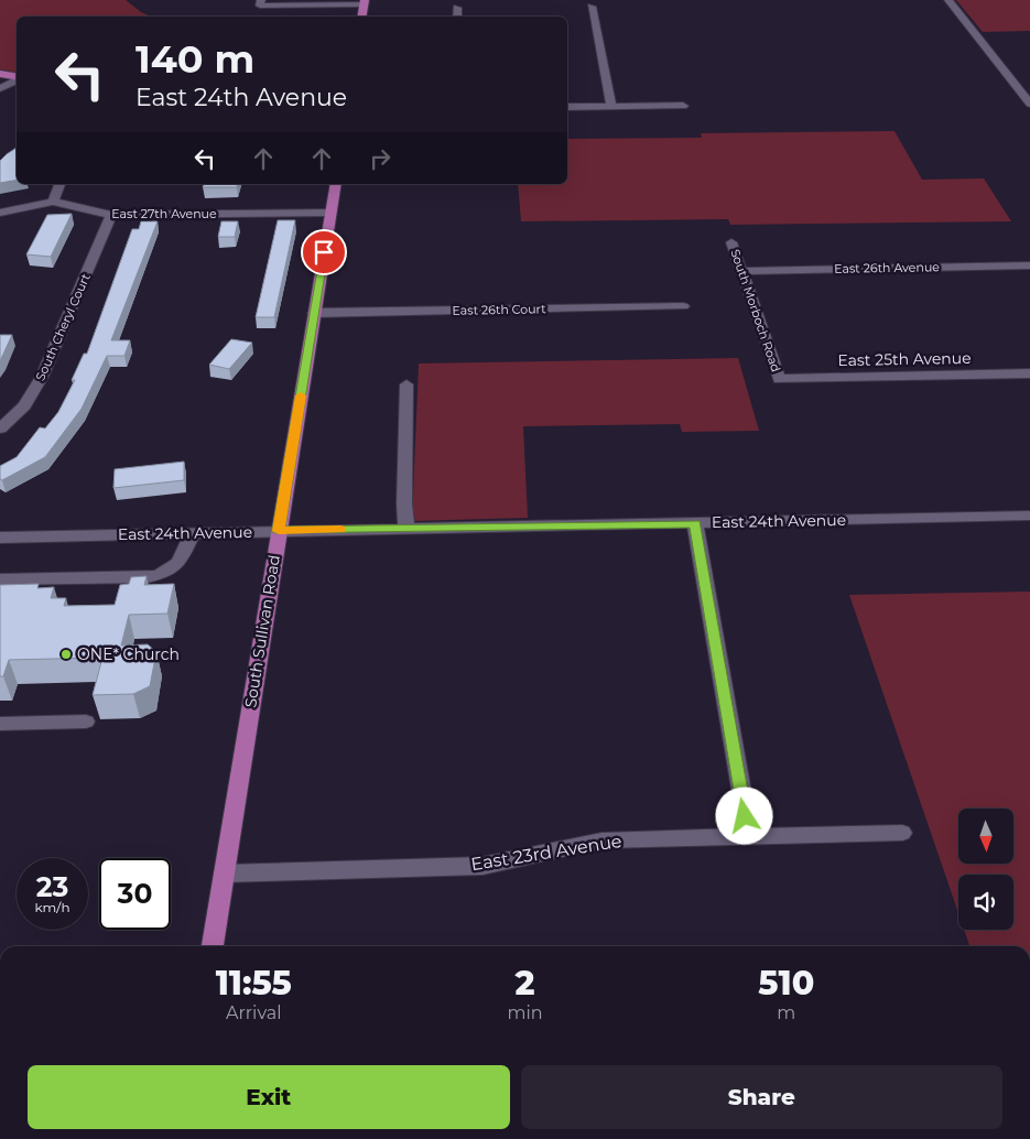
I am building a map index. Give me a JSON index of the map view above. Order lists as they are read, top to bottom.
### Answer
{
  "streets": {
    "main road": ["South Sullivan Road"],
    "street": [
      "East 27th Avenue",
      "East 26th Avenue",
      "East 26th Court",
      "South Morboch Road",
      "South Cheryl Court",
      "East 25th Avenue",
      "East 24th Avenue",
      "East 23rd Avenue"
    ]
  },
  "crossings": [
    ["East 27th Avenue", "South Cheryl Court"],
    ["East 27th Avenue", "South Sullivan Road"],
    ["East 26th Avenue", "South Morboch Road"],
    ["East 26th Court", "South Sullivan Road"],
    ["South Morboch Road", "East 25th Avenue"],
    ["East 24th Avenue", "South Sullivan Road"],
    ["South Sullivan Road", "East 23rd Avenue"]
  ],
  "places": ["ONE* Church"],
  "north": "bottom",
  "page": {
    "turn": ["140 m", "East 24th Avenue"],
    "speed": "23 km/h",
    "limit": "30",
    "eta": [
      "11:55",
      "Arrival",
      "2",
      "min",
      "510",
      "m"
    ],
    "buttons": ["Exit", "Share"]
  }
}
